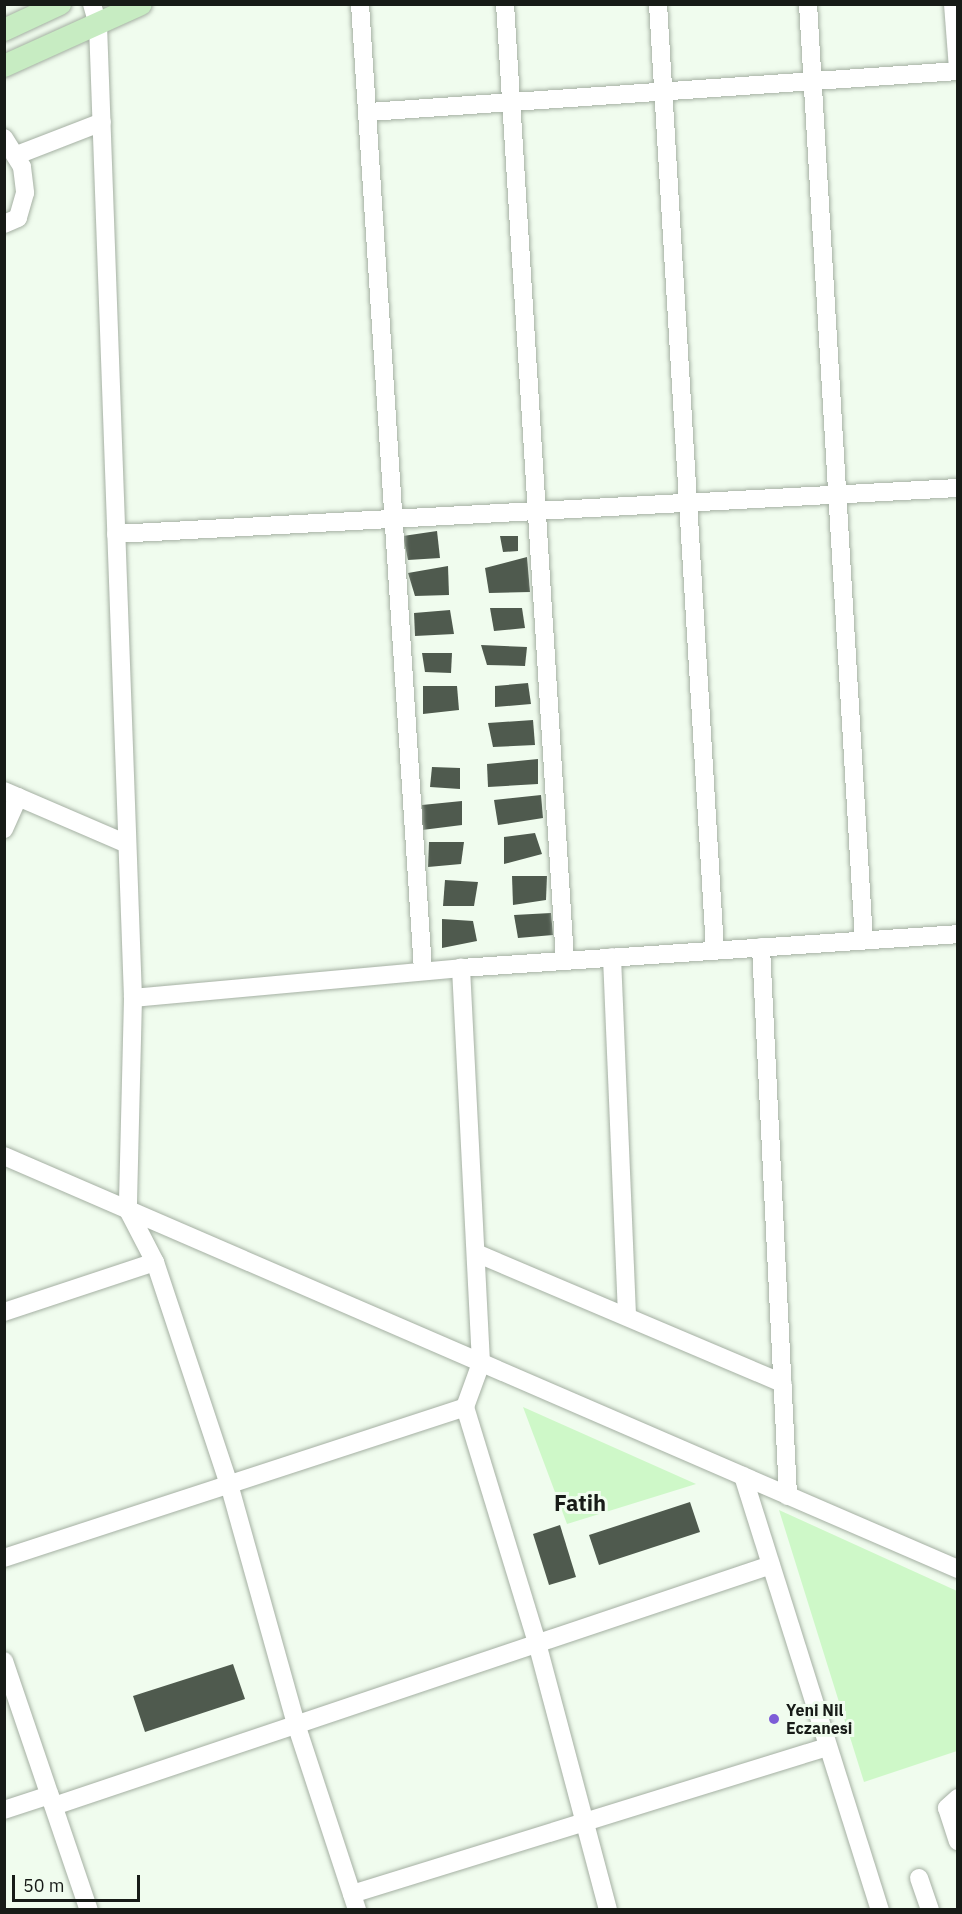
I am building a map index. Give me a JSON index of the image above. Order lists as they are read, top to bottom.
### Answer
{
  "districts": ["Fatih"],
  "places": ["Yeni Nil Eczanesi"],
  "scale_bar": "50 m"
}
